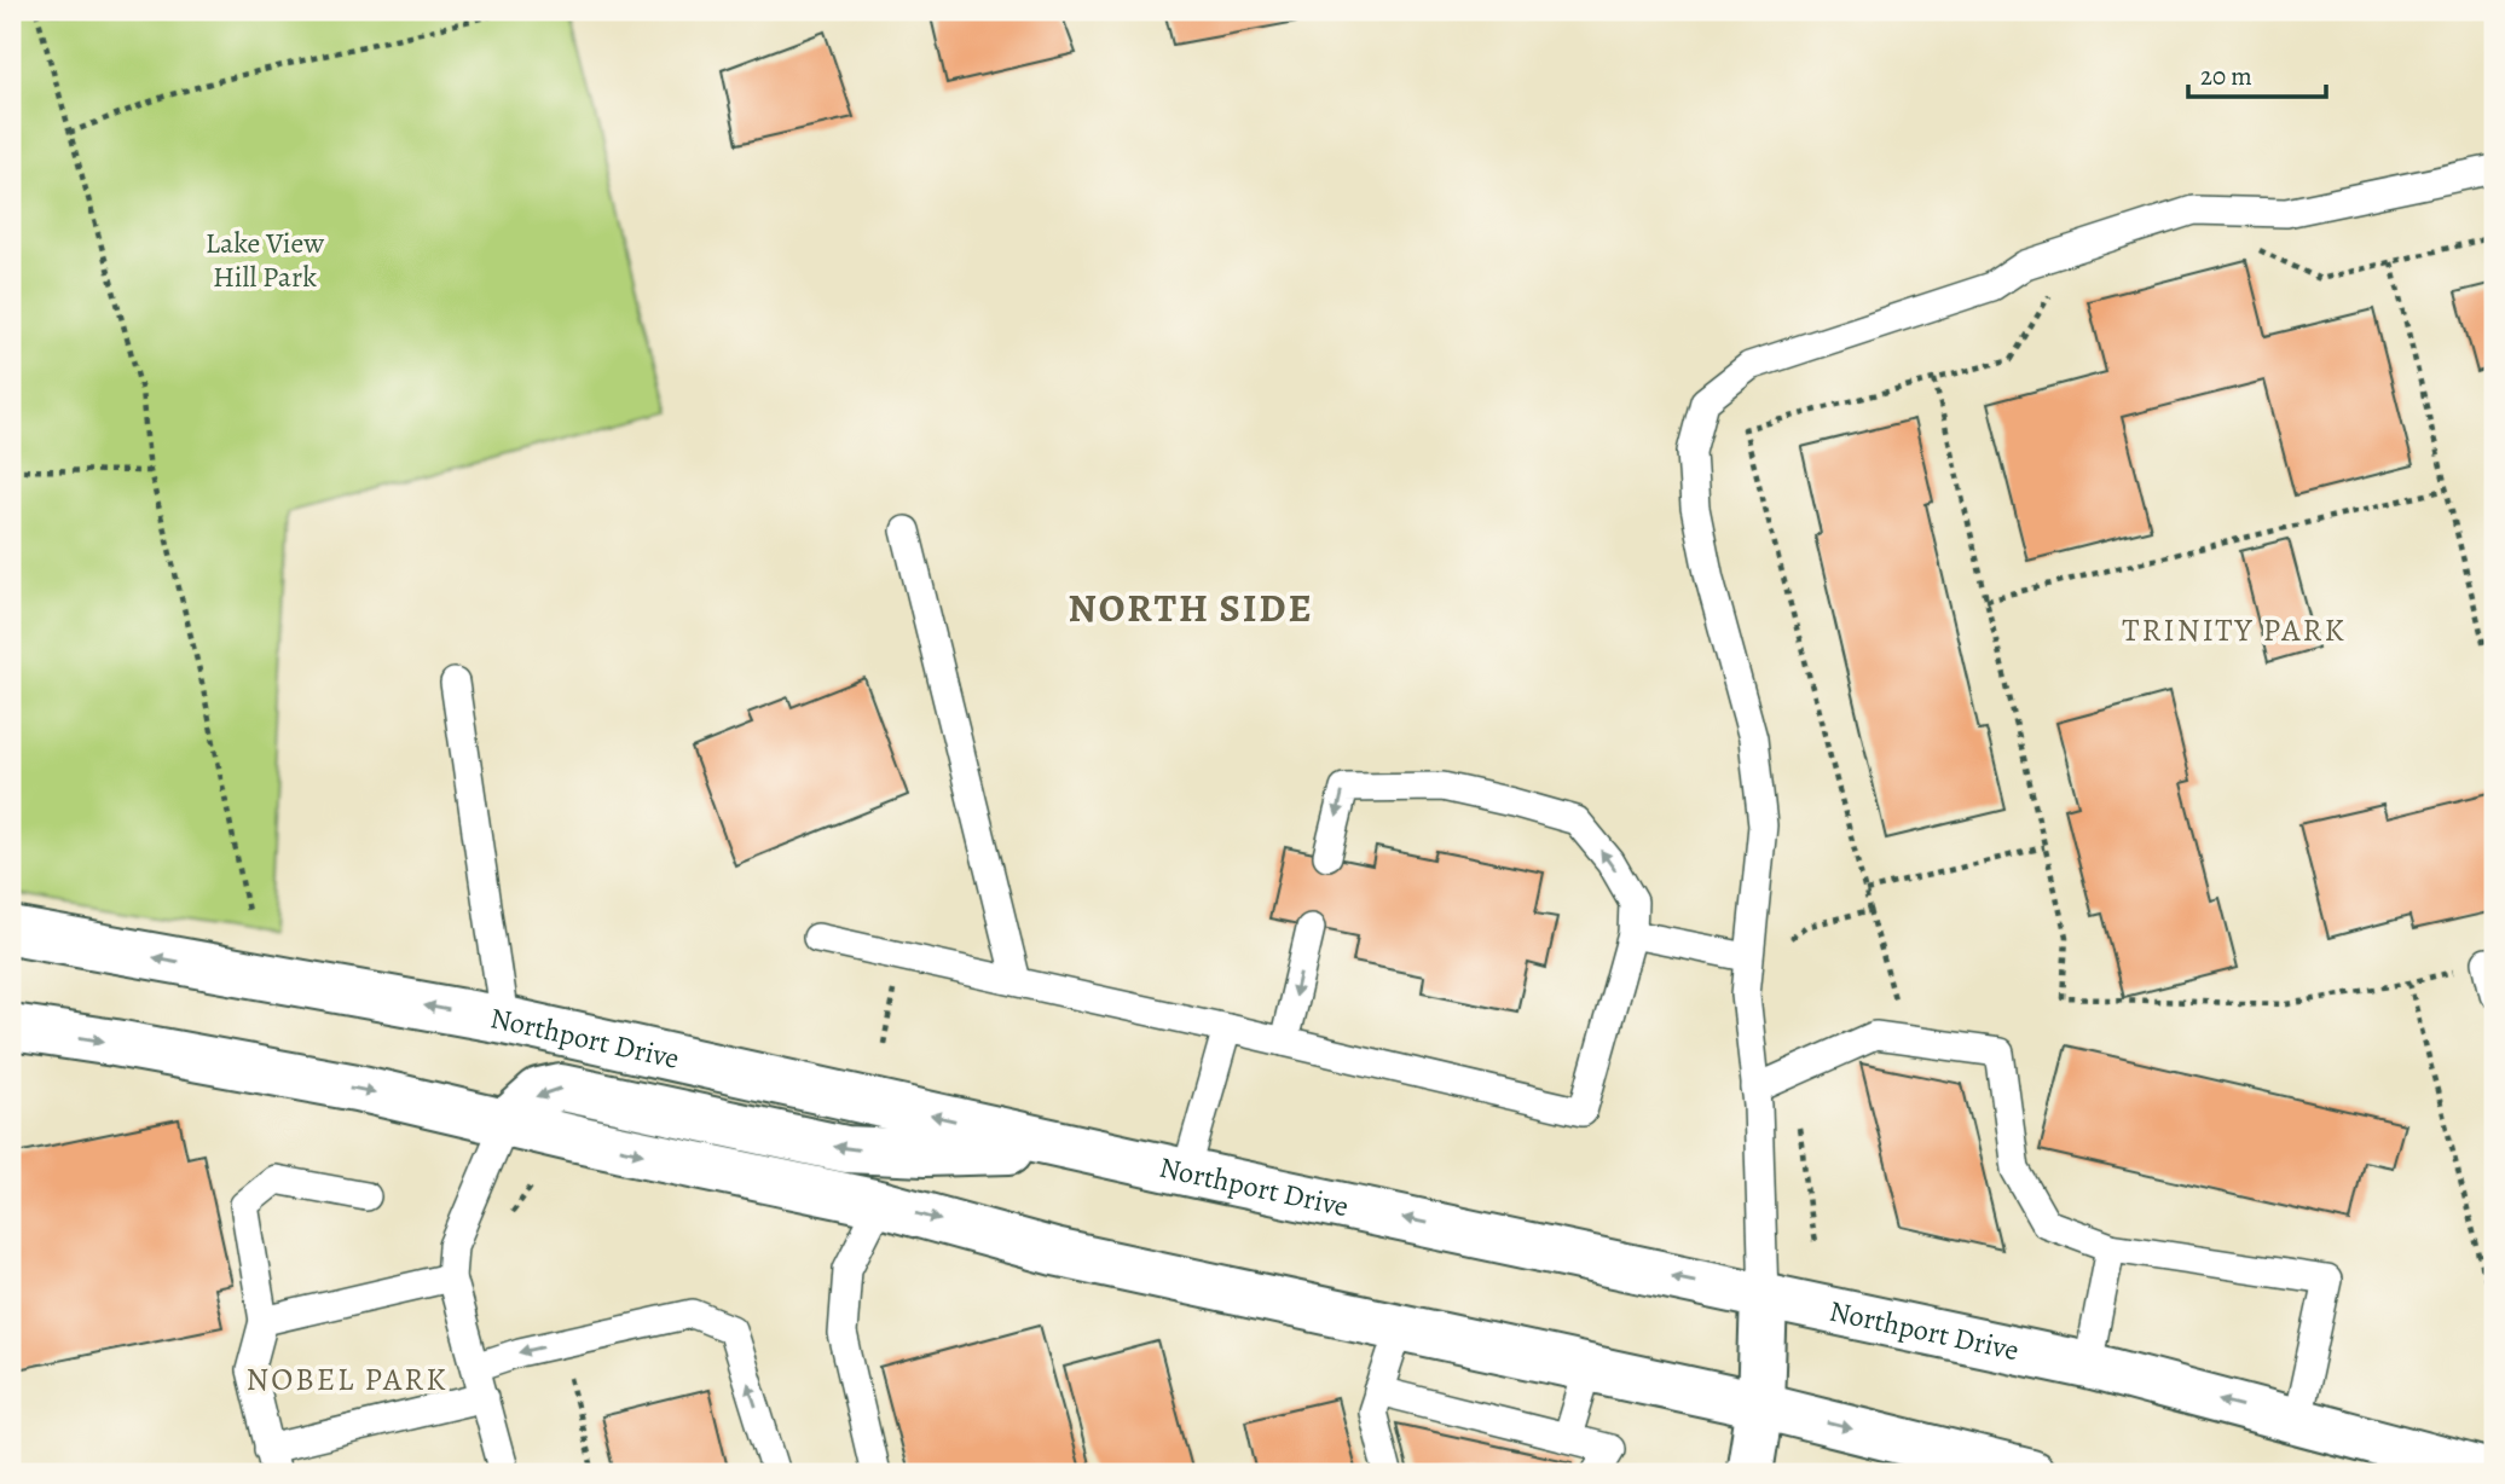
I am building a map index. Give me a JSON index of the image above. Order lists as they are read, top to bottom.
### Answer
{
  "streets": {
    "main road": ["Northport Drive"]
  },
  "districts": ["NORTH SIDE", "TRINITY PARK", "NOBEL PARK"],
  "parks": ["Lake View Hill Park"],
  "scale_bar": "20 m"
}
